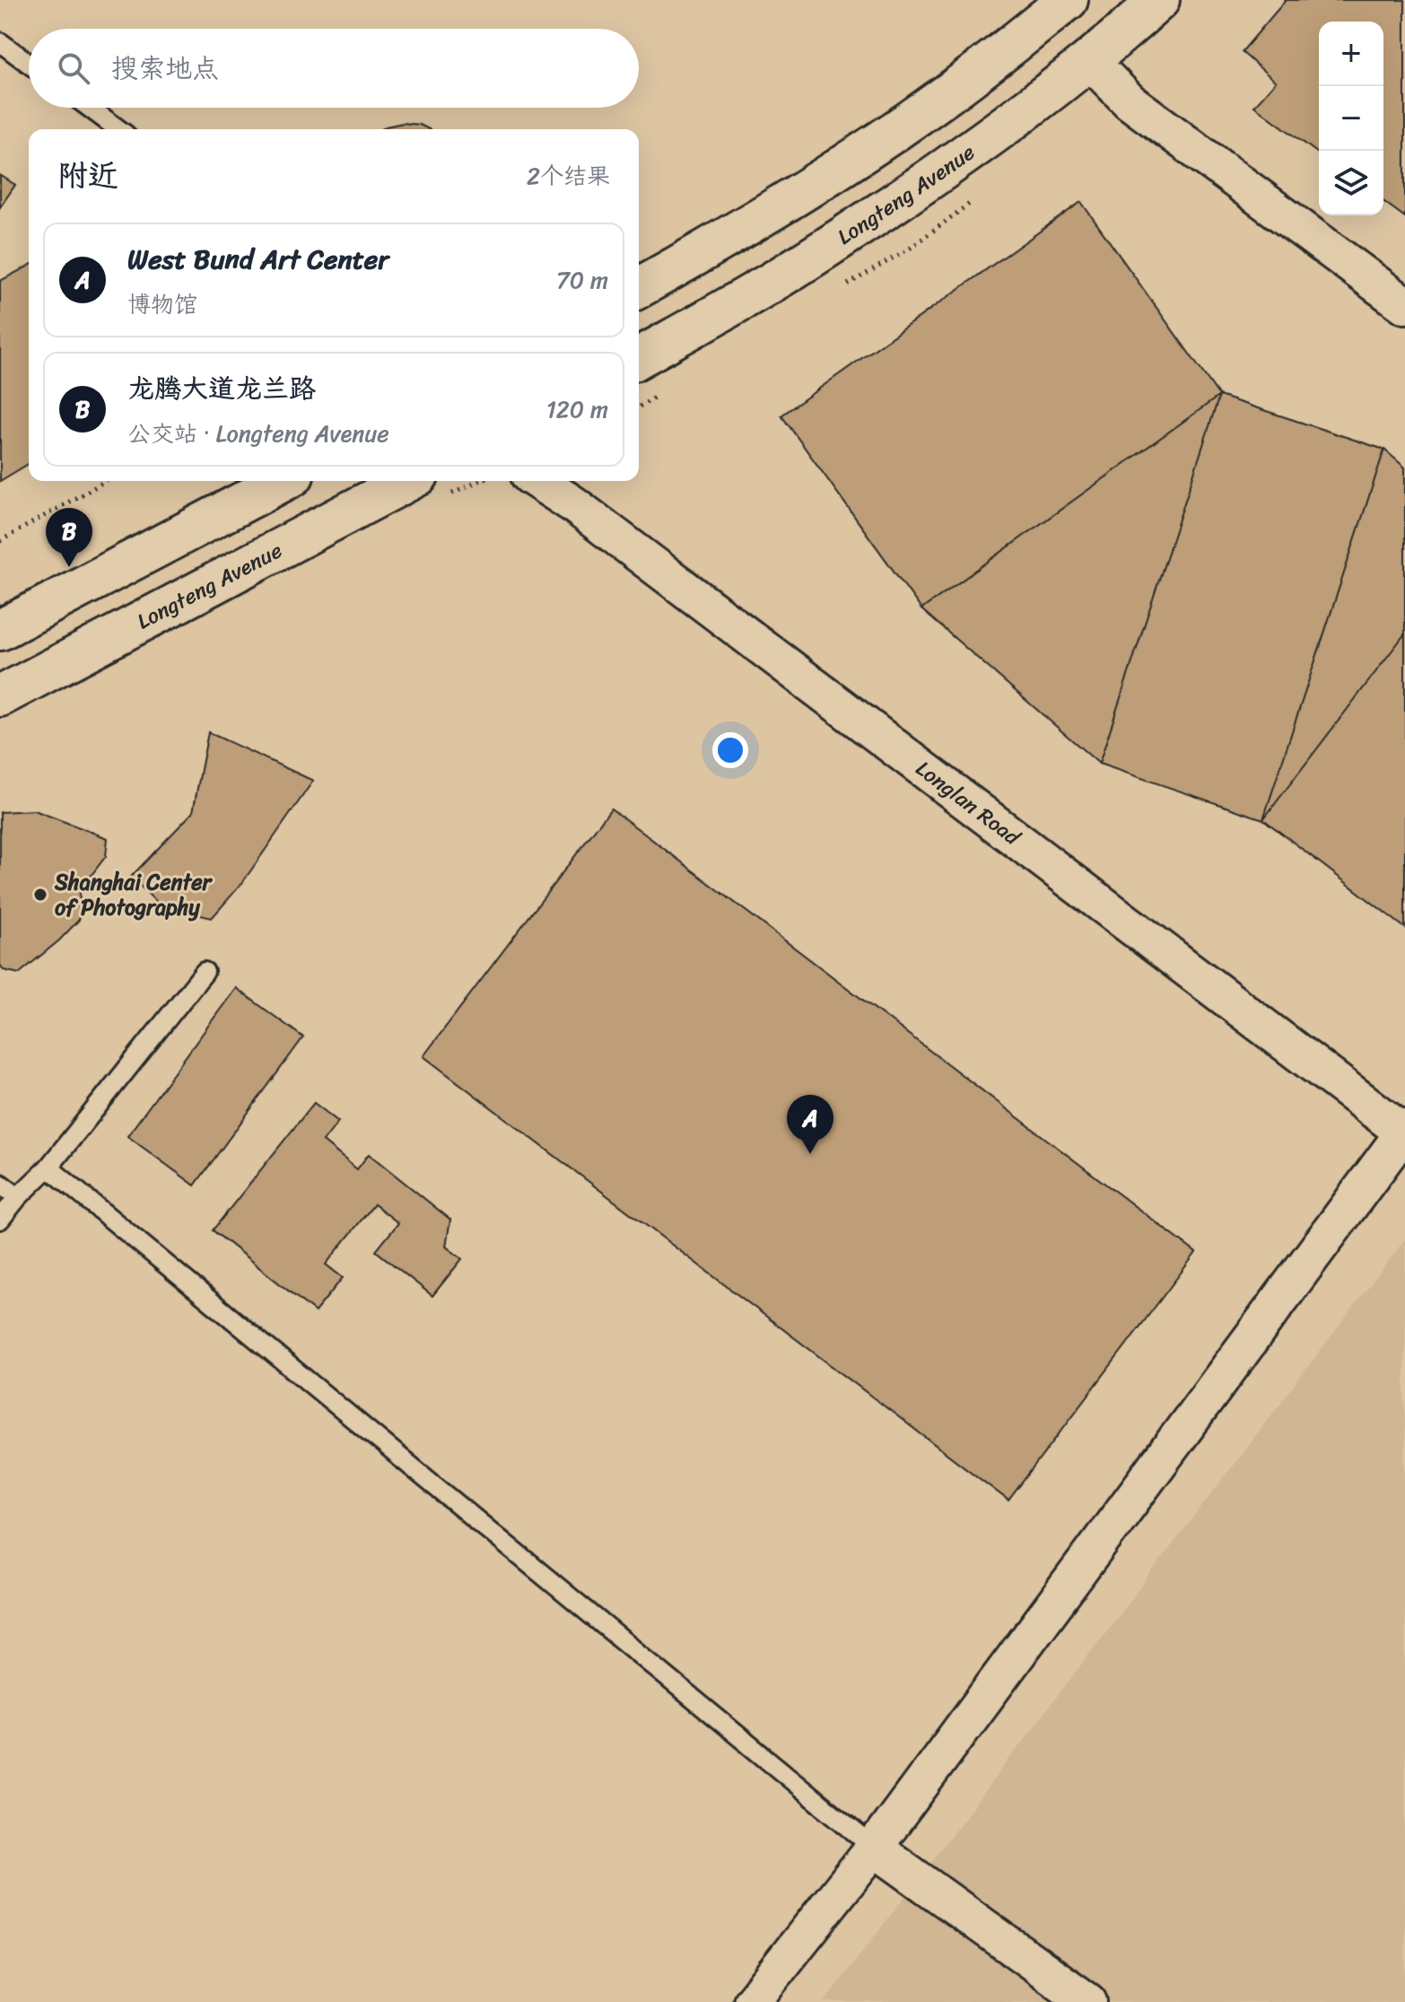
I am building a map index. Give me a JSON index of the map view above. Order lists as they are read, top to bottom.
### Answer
{
  "streets": {
    "main road": ["Longteng Avenue"],
    "street": ["Longlan Road"]
  },
  "places": ["Shanghai Center of Photography"],
  "page": {
    "map_buttons": ["+", "−"],
    "search": "搜索地点",
    "heading": ["附近", "2个结果"],
    "list": [
      {
        "mark": "A",
        "name": "West Bund Art Center",
        "note": "博物馆",
        "value": "70 m"
      },
      {
        "mark": "B",
        "name": "龙腾大道龙兰路",
        "note": "公交站 · Longteng Avenue",
        "value": "120 m"
      }
    ],
    "pins": ["B", "A"]
  }
}
